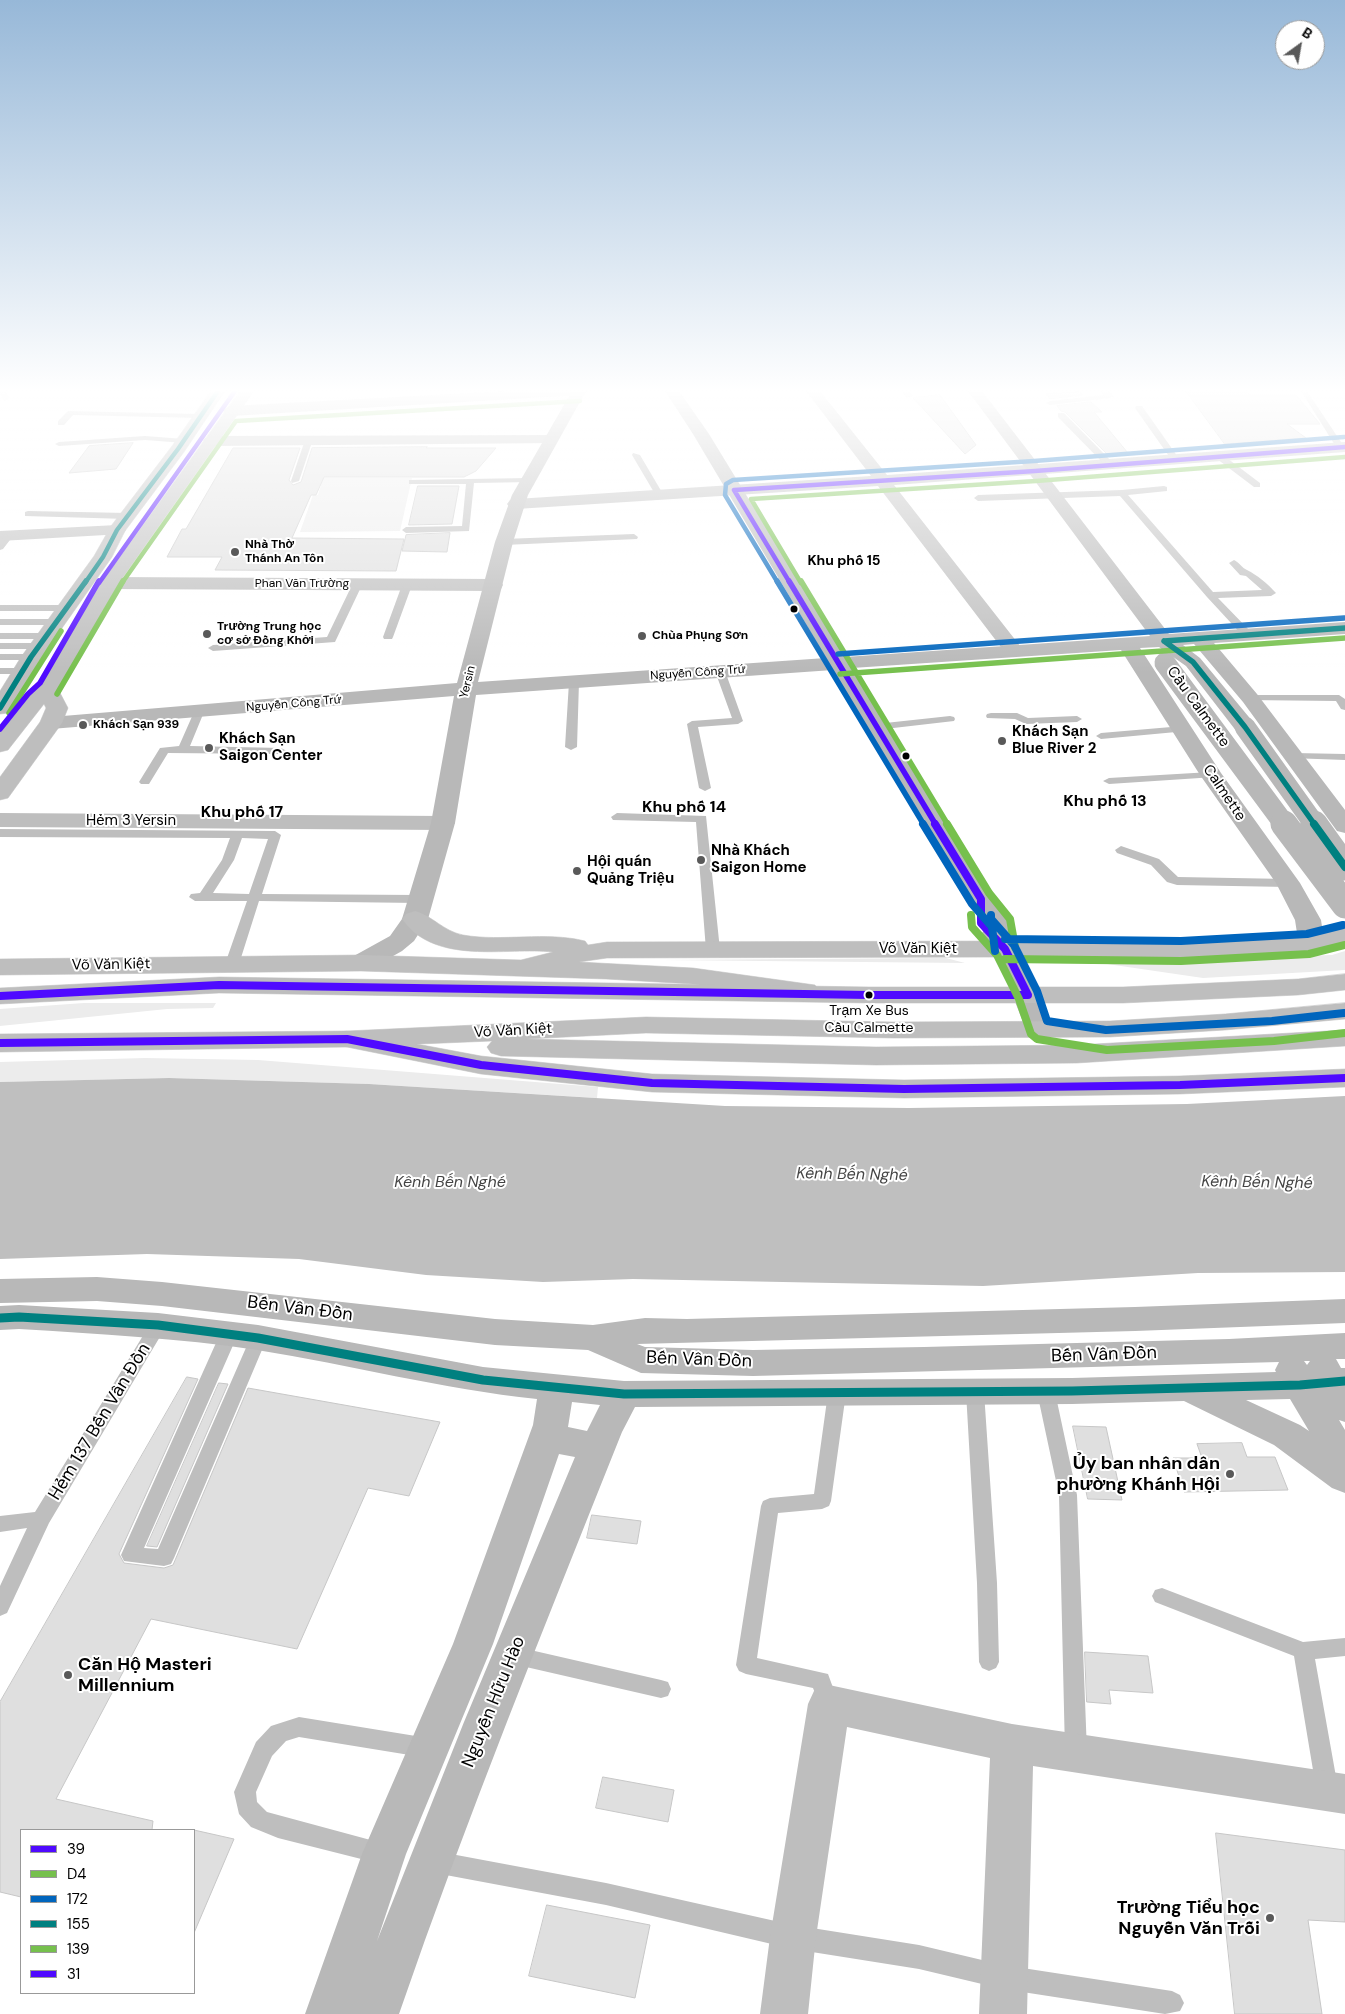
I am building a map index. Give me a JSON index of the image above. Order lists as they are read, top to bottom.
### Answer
{
  "streets": {
    "main road": ["Phan Văn Trường", "Hẻm 3 Yersin", "Võ Văn Kiệt"],
    "street": [
      "Nguyễn Công Trứ",
      "Yersin",
      "Cầu Calmette",
      "Calmette",
      "Bến Vân Đồn",
      "Nguyễn Hữu Hào"
    ],
    "lane": ["Hẻm 137 Bến Vân Đồn"]
  },
  "crossings": [
    ["Phan Văn Trường", "Yersin"],
    ["Nguyễn Công Trứ", "Yersin"],
    ["Nguyễn Công Trứ", "Cầu Calmette"],
    ["Nguyễn Công Trứ", "Calmette"],
    ["Yersin", "Hẻm 3 Yersin"],
    ["Yersin", "Võ Văn Kiệt"],
    ["Calmette", "Võ Văn Kiệt"],
    ["Bến Vân Đồn", "Hẻm 137 Bến Vân Đồn"],
    ["Bến Vân Đồn", "Nguyễn Hữu Hào"]
  ],
  "districts": [
    "Khu phố 15",
    "Khu phố 13",
    "Khu phố 14",
    "Khu phố 17"
  ],
  "water": ["Kênh Bến Nghé"],
  "places": [
    "Nhà Thờ Thánh An Tôn",
    "Trường Trung học cơ sở Đồng Khởi",
    "Chùa Phụng Sơn",
    "Khách Sạn 939",
    "Khách Sạn Blue River 2",
    "Khách Sạn Saigon Center",
    "Nhà Khách Saigon Home",
    "Hội quán Quảng Triệu",
    "Trạm Xe Bus Cầu Calmette",
    "Ủy ban nhân dân phường Khánh Hội",
    "Căn Hộ Masteri Millennium",
    "Trường Tiểu học Nguyễn Văn Trỗi"
  ],
  "lines": [
    "transit line 39",
    "transit line D4",
    "transit line 172",
    "transit line 155",
    "transit line 139",
    "transit line 31"
  ],
  "legend": [
    "39",
    "D4",
    "172",
    "155",
    "139",
    "31"
  ],
  "north": "top right"
}
